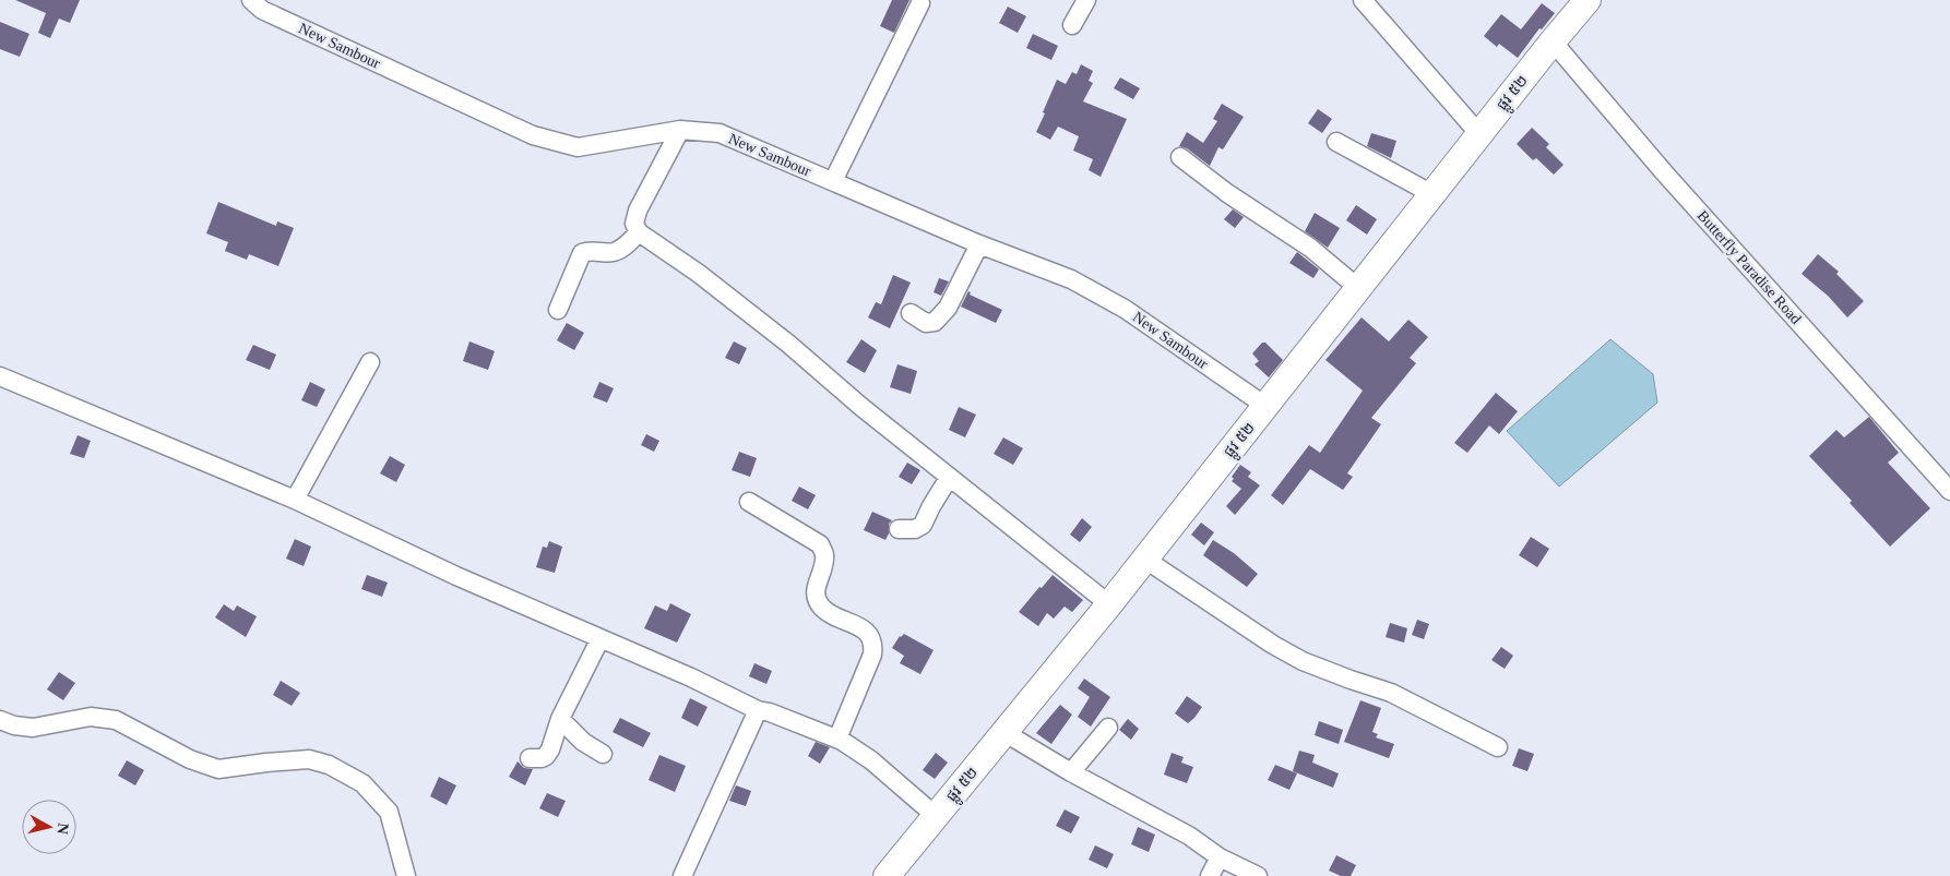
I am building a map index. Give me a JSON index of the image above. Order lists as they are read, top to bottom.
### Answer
{
  "streets": {
    "street": ["New Sambour", "ផ្លូវ ៥២", "Butterfly Paradise Road"]
  },
  "crossings": [
    ["New Sambour", "ផ្លូវ ៥២"],
    ["ផ្លូវ ៥២", "Butterfly Paradise Road"]
  ],
  "north": "right"
}
